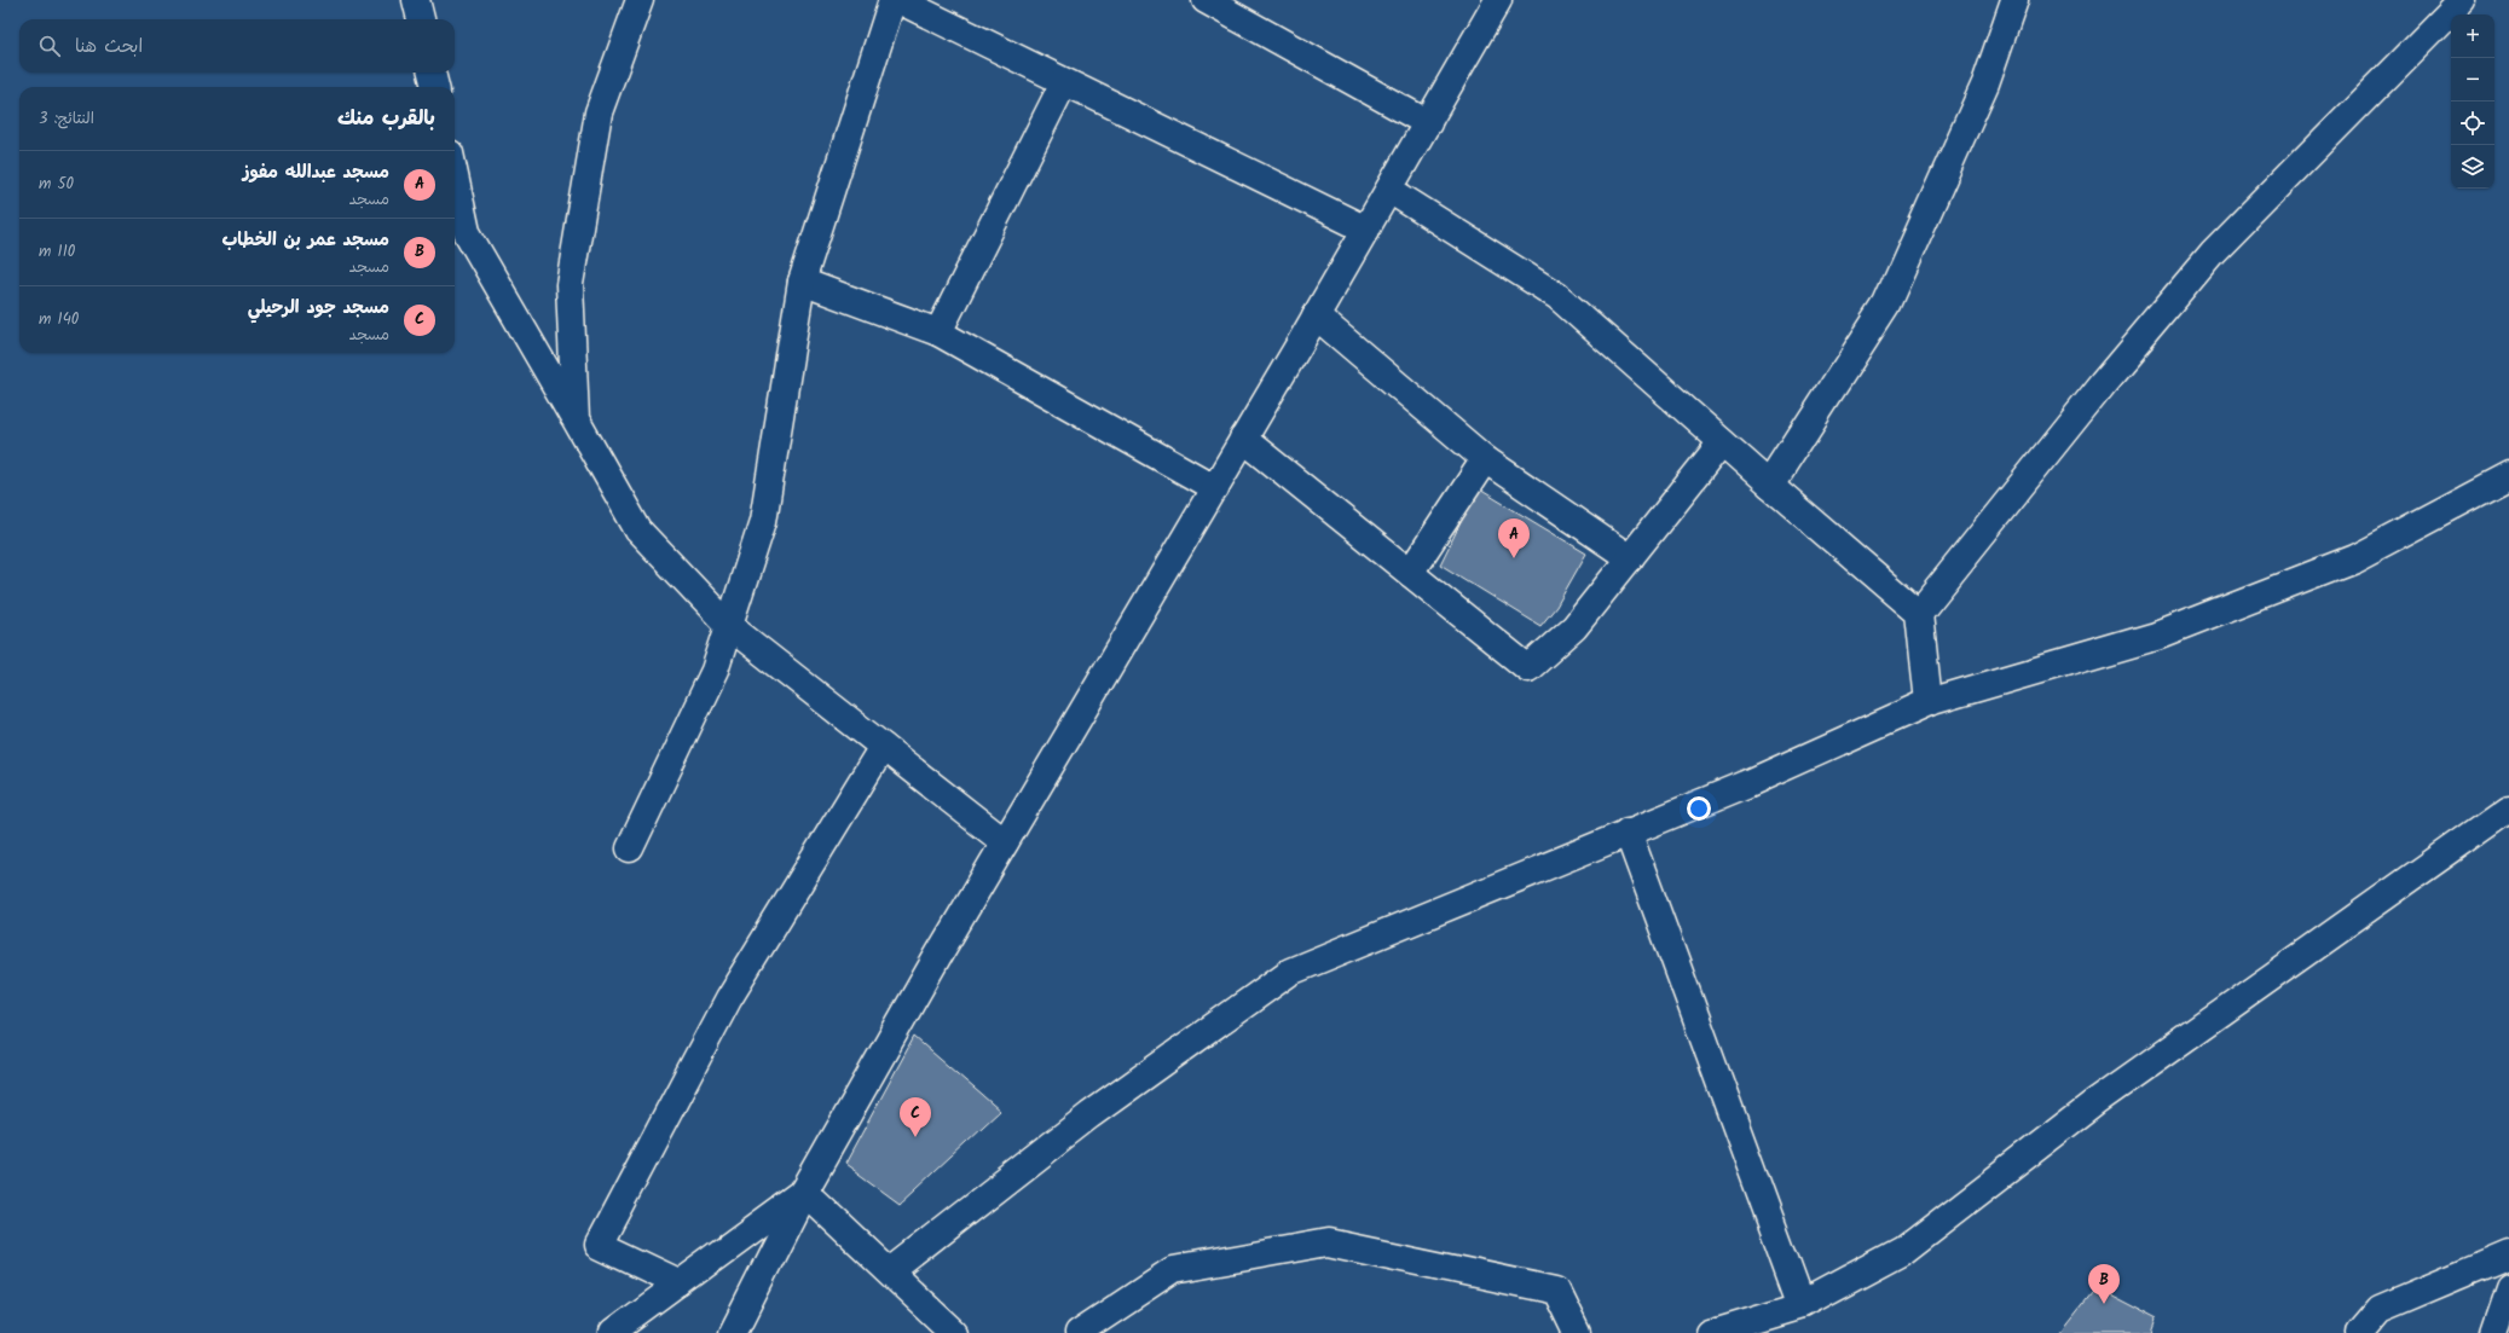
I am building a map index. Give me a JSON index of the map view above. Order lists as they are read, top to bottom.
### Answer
{
  "page": {
    "map_buttons": ["+", "−"],
    "search": "ابحث هنا",
    "heading": ["بالقرب منك", "النتائج: 3"],
    "list": [
      {
        "mark": "A",
        "name": "مسجد عبدالله مفوز",
        "note": "مسجد",
        "value": "50 m"
      },
      {
        "mark": "B",
        "name": "مسجد عمر بن الخطاب",
        "note": "مسجد",
        "value": "110 m"
      },
      {
        "mark": "C",
        "name": "مسجد جود الرحيلي",
        "note": "مسجد",
        "value": "140 m"
      }
    ],
    "pins": ["A", "C", "B"]
  }
}
